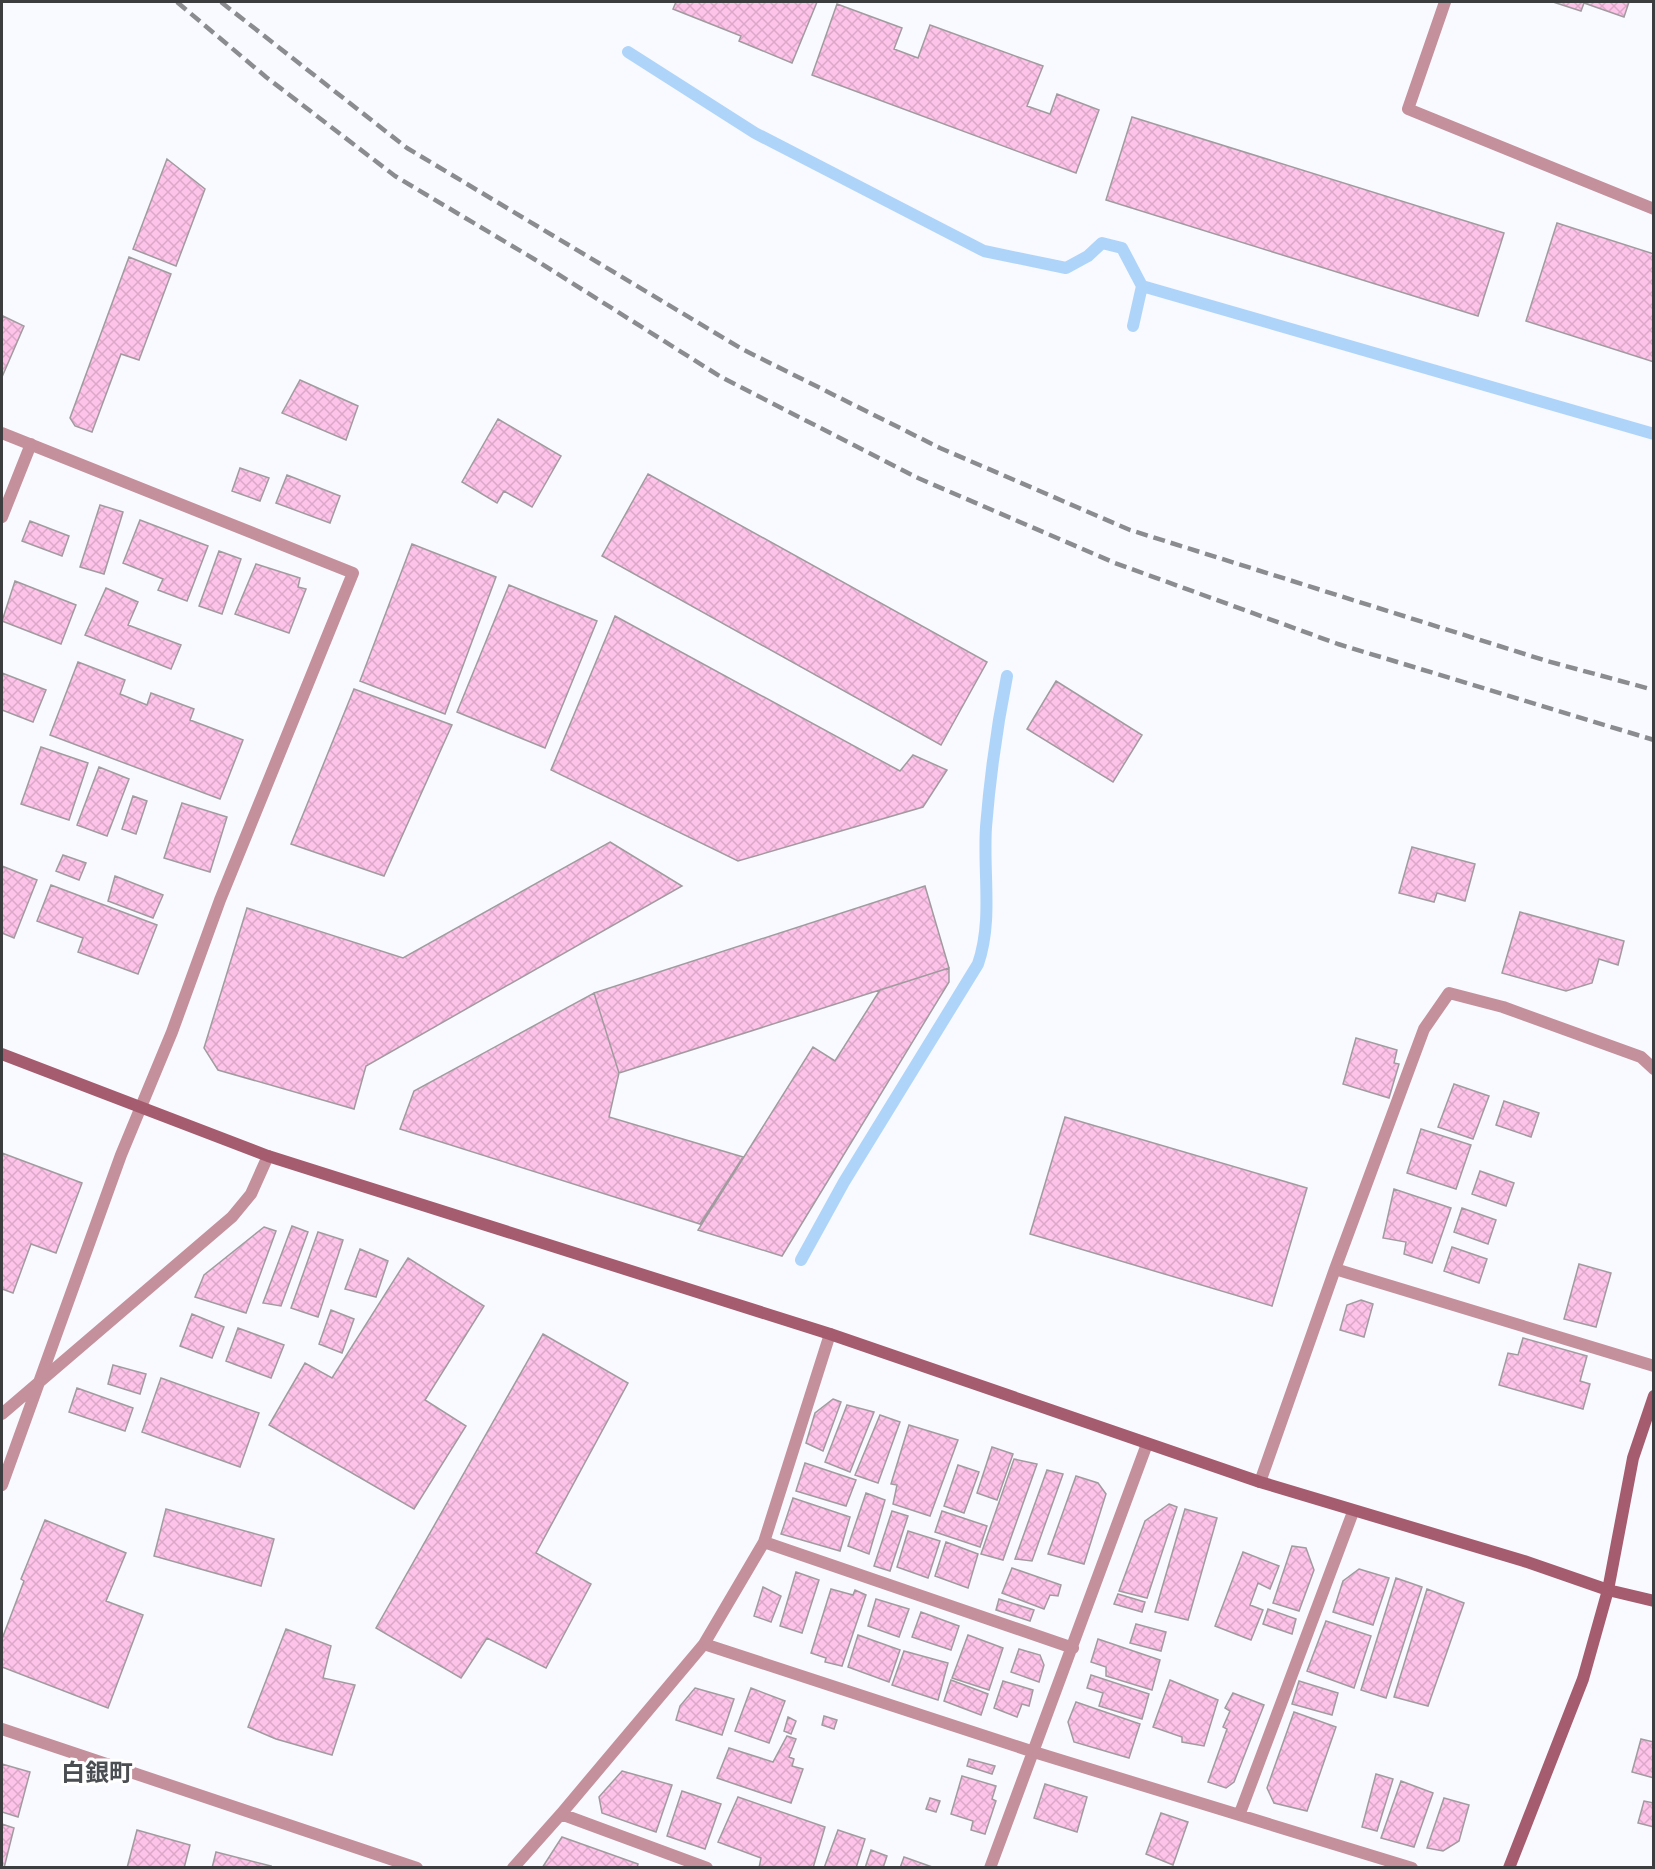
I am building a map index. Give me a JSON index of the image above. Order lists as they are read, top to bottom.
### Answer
{
  "districts": ["白銀町"]
}
